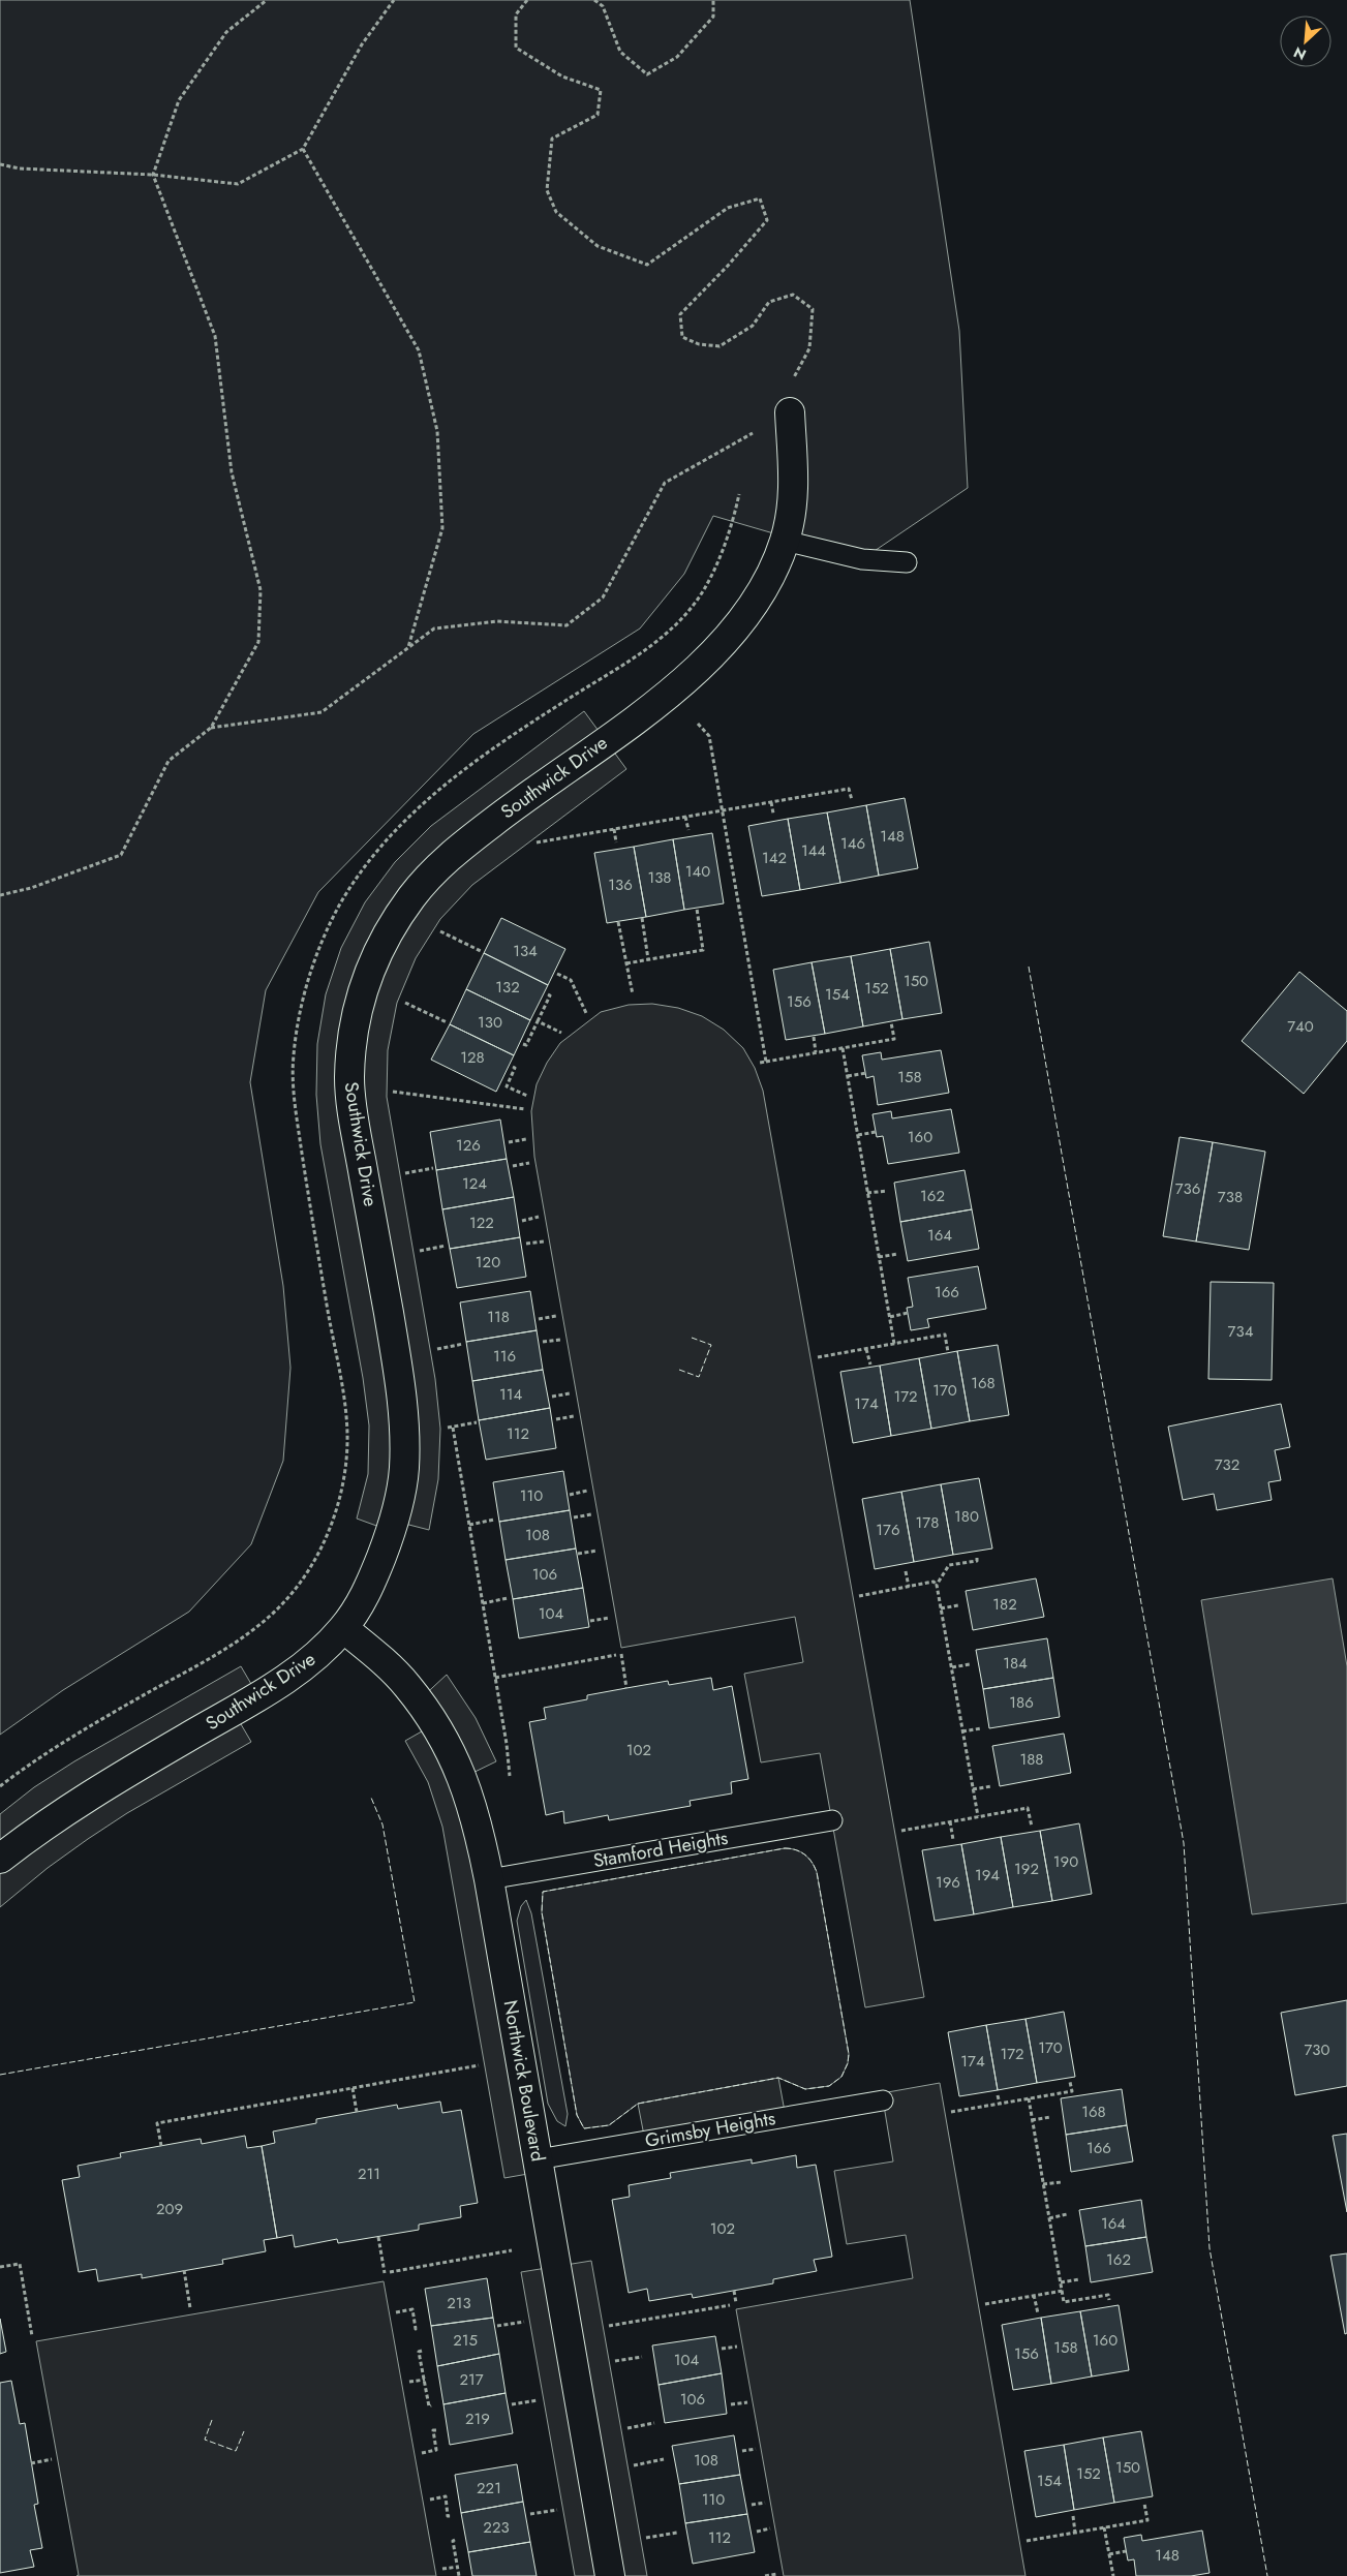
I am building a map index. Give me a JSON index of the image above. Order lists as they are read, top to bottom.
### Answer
{
  "streets": {
    "street": ["Southwick Drive", "Northwick Boulevard"],
    "lane": ["Stamford Heights", "Grimsby Heights"]
  },
  "crossings": [
    ["Southwick Drive", "Northwick Boulevard"],
    ["Stamford Heights", "Northwick Boulevard"],
    ["Northwick Boulevard", "Grimsby Heights"]
  ],
  "house_numbers": [
    "148",
    "146",
    "144",
    "142",
    "140",
    "138",
    "136",
    "134",
    "150",
    "132",
    "152",
    "154",
    "156",
    "130",
    "740",
    "128",
    "158",
    "160",
    "126",
    "124",
    "736",
    "162",
    "738",
    "122",
    "164",
    "120",
    "166",
    "118",
    "734",
    "116",
    "168",
    "170",
    "114",
    "172",
    "174",
    "112",
    "732",
    "110",
    "180",
    "178",
    "176",
    "108",
    "106",
    "182",
    "104",
    "184",
    "186",
    "102",
    "188",
    "190",
    "192",
    "194",
    "196",
    "170",
    "730",
    "172",
    "174",
    "168",
    "166",
    "211",
    "209",
    "164",
    "102",
    "162",
    "213",
    "215",
    "160",
    "158",
    "156",
    "104",
    "217",
    "106",
    "219",
    "108",
    "150",
    "152",
    "154",
    "221",
    "110",
    "223",
    "112",
    "148"
  ],
  "north": "bottom left"
}
